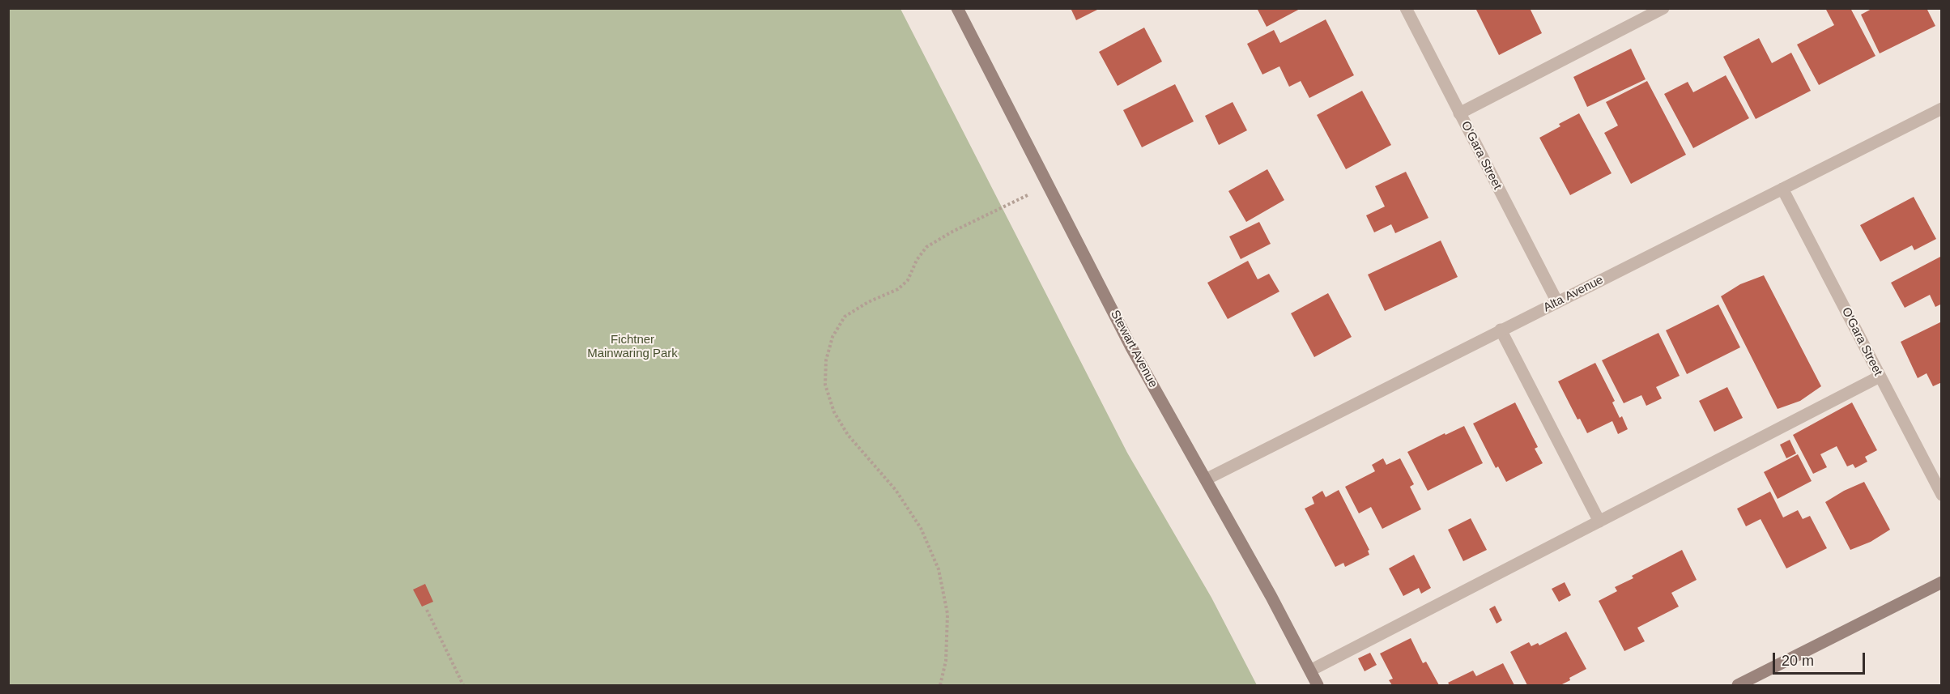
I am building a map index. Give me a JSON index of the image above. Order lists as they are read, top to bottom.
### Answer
{
  "streets": {
    "main road": ["Stewart Avenue"],
    "street": ["O'Gara Street", "Alta Avenue"]
  },
  "crossings": [
    ["O'Gara Street", "Alta Avenue"],
    ["Alta Avenue", "Stewart Avenue"]
  ],
  "parks": ["Fichtner Mainwaring Park"],
  "scale_bar": "20 m"
}
